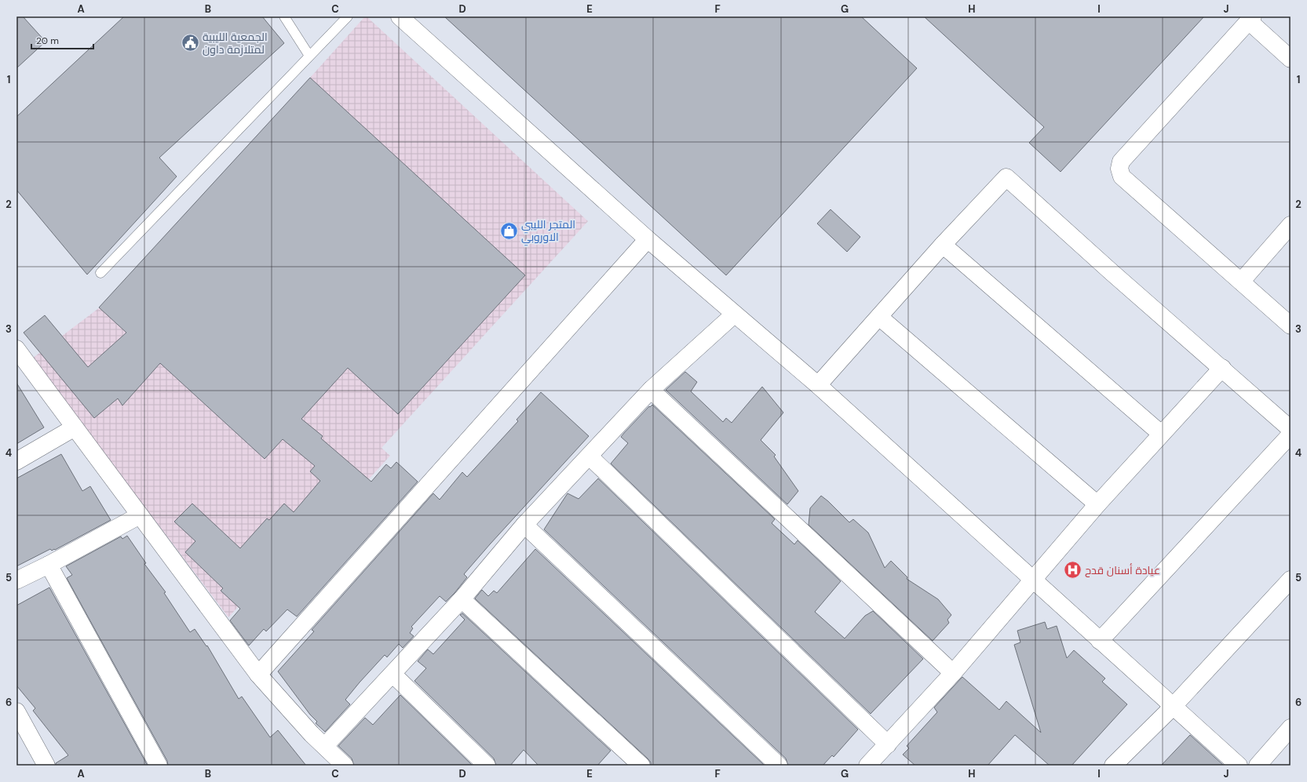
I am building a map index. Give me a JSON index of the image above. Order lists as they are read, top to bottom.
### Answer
{
  "places": {
    "public building": ["الجمعية الليبية لمتلازمة داون"],
    "shop": ["المتجر الليبي الاوروبي"],
    "hospital": ["عيادة أسنان قدح"]
  },
  "scale_bar": "20 m",
  "grid": {
    "columns": [
      "A",
      "B",
      "C",
      "D",
      "E",
      "F",
      "G",
      "H",
      "I",
      "J"
    ],
    "rows": [
      "1",
      "2",
      "3",
      "4",
      "5",
      "6"
    ]
  }
}
